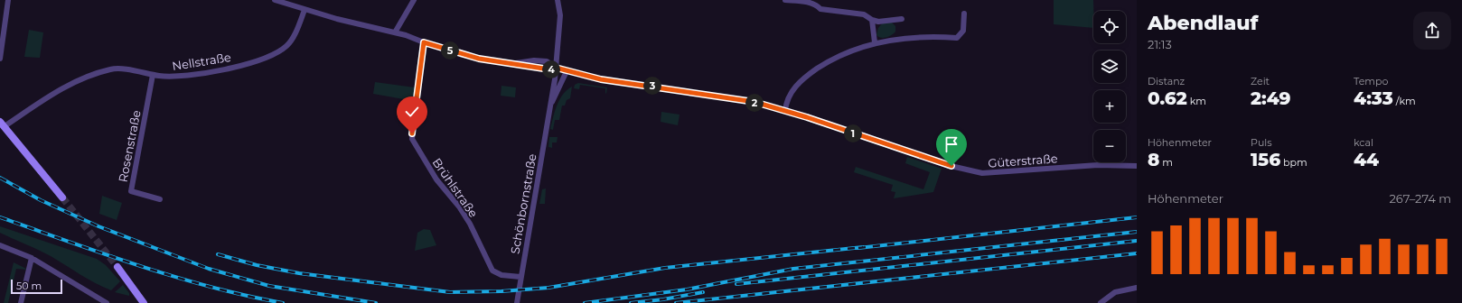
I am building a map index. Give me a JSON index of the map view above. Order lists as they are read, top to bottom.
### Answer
{
  "streets": {
    "street": [
      "Nellstraße",
      "Rosenstraße",
      "Güterstraße",
      "Brühlstraße",
      "Schönbornstraße"
    ]
  },
  "crossings": [
    ["Nellstraße", "Rosenstraße"],
    ["Nellstraße", "Güterstraße"],
    ["Güterstraße", "Brühlstraße"],
    ["Güterstraße", "Schönbornstraße"],
    ["Brühlstraße", "Schönbornstraße"]
  ],
  "scale_bar": "50 m",
  "page": {
    "heading": ["Abendlauf", "21:13"],
    "map_buttons": ["+", "−"],
    "pins": [
      "5",
      "4",
      "3",
      "2",
      "1"
    ],
    "stats": [
      ["Distanz", "0.62 km"],
      ["Zeit", "2:49"],
      ["Tempo", "4:33 /km"],
      ["Höhenmeter", "8 m"],
      ["Puls", "156 bpm"],
      ["kcal", "44"]
    ],
    "chart": ["Höhenmeter", "267–274 m"],
    "scale": "50 m"
  }
}
